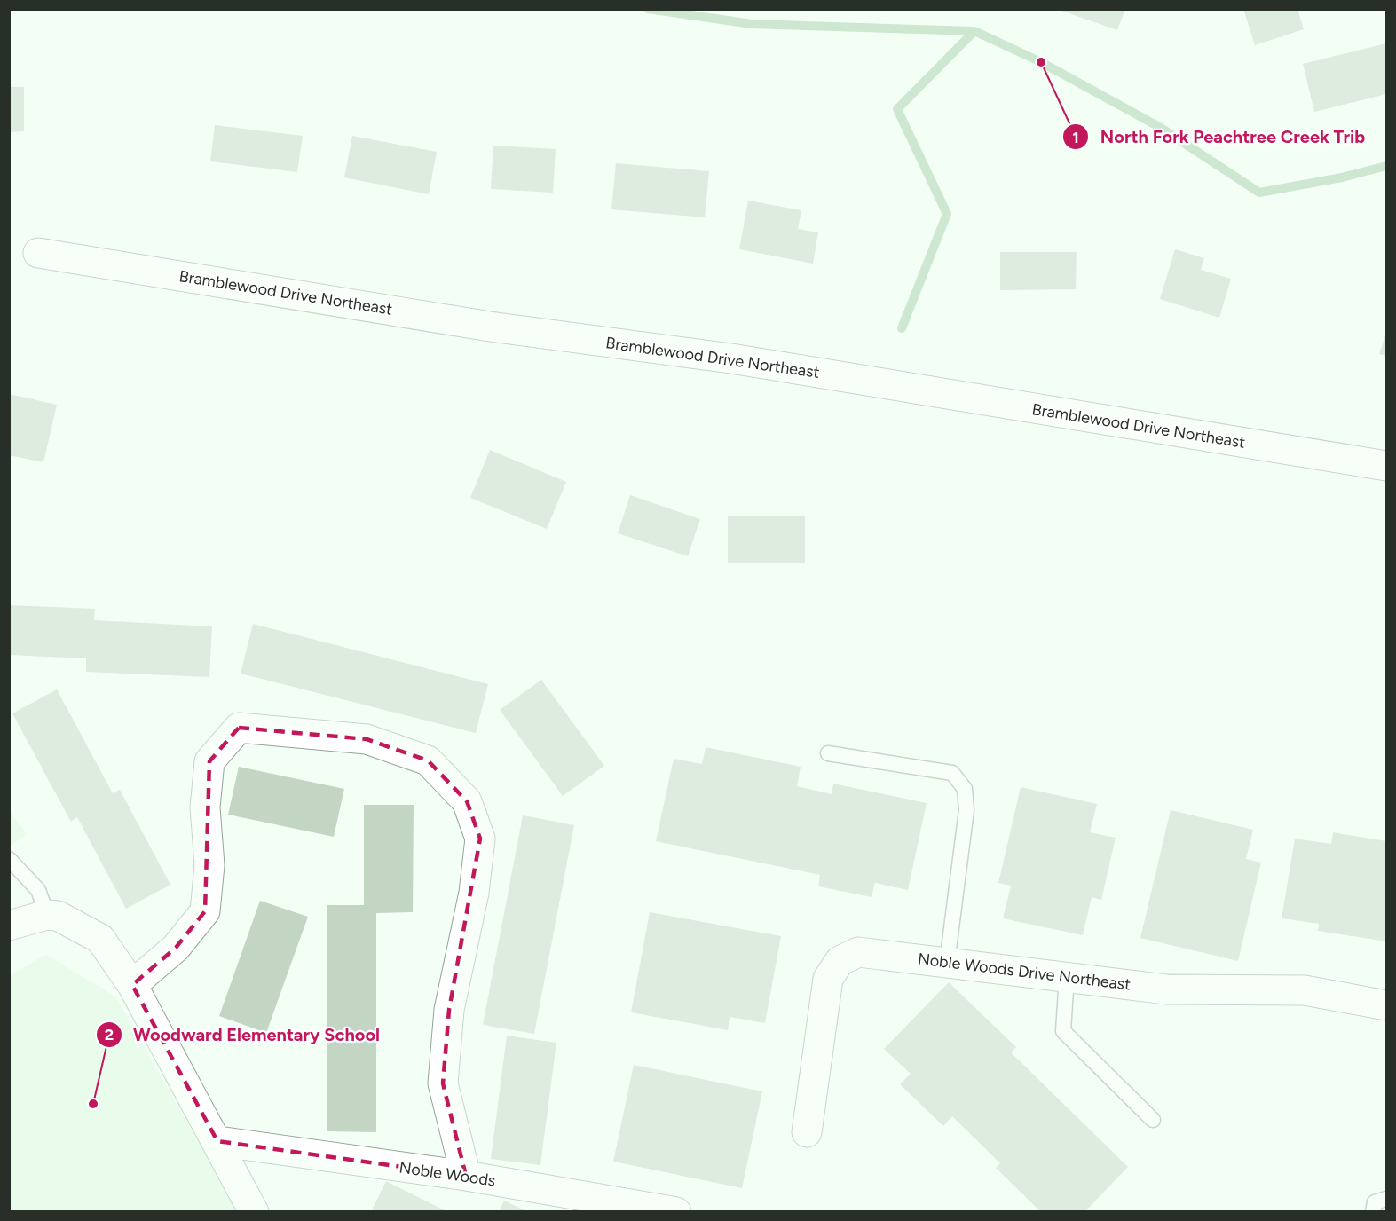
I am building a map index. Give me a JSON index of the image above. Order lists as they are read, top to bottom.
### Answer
{
  "streets": {
    "street": ["Bramblewood Drive Northeast", "Noble Woods Drive Northeast", "Noble Woods"]
  },
  "places": ["North Fork Peachtree Creek Trib", "Woodward Elementary School"]
}
